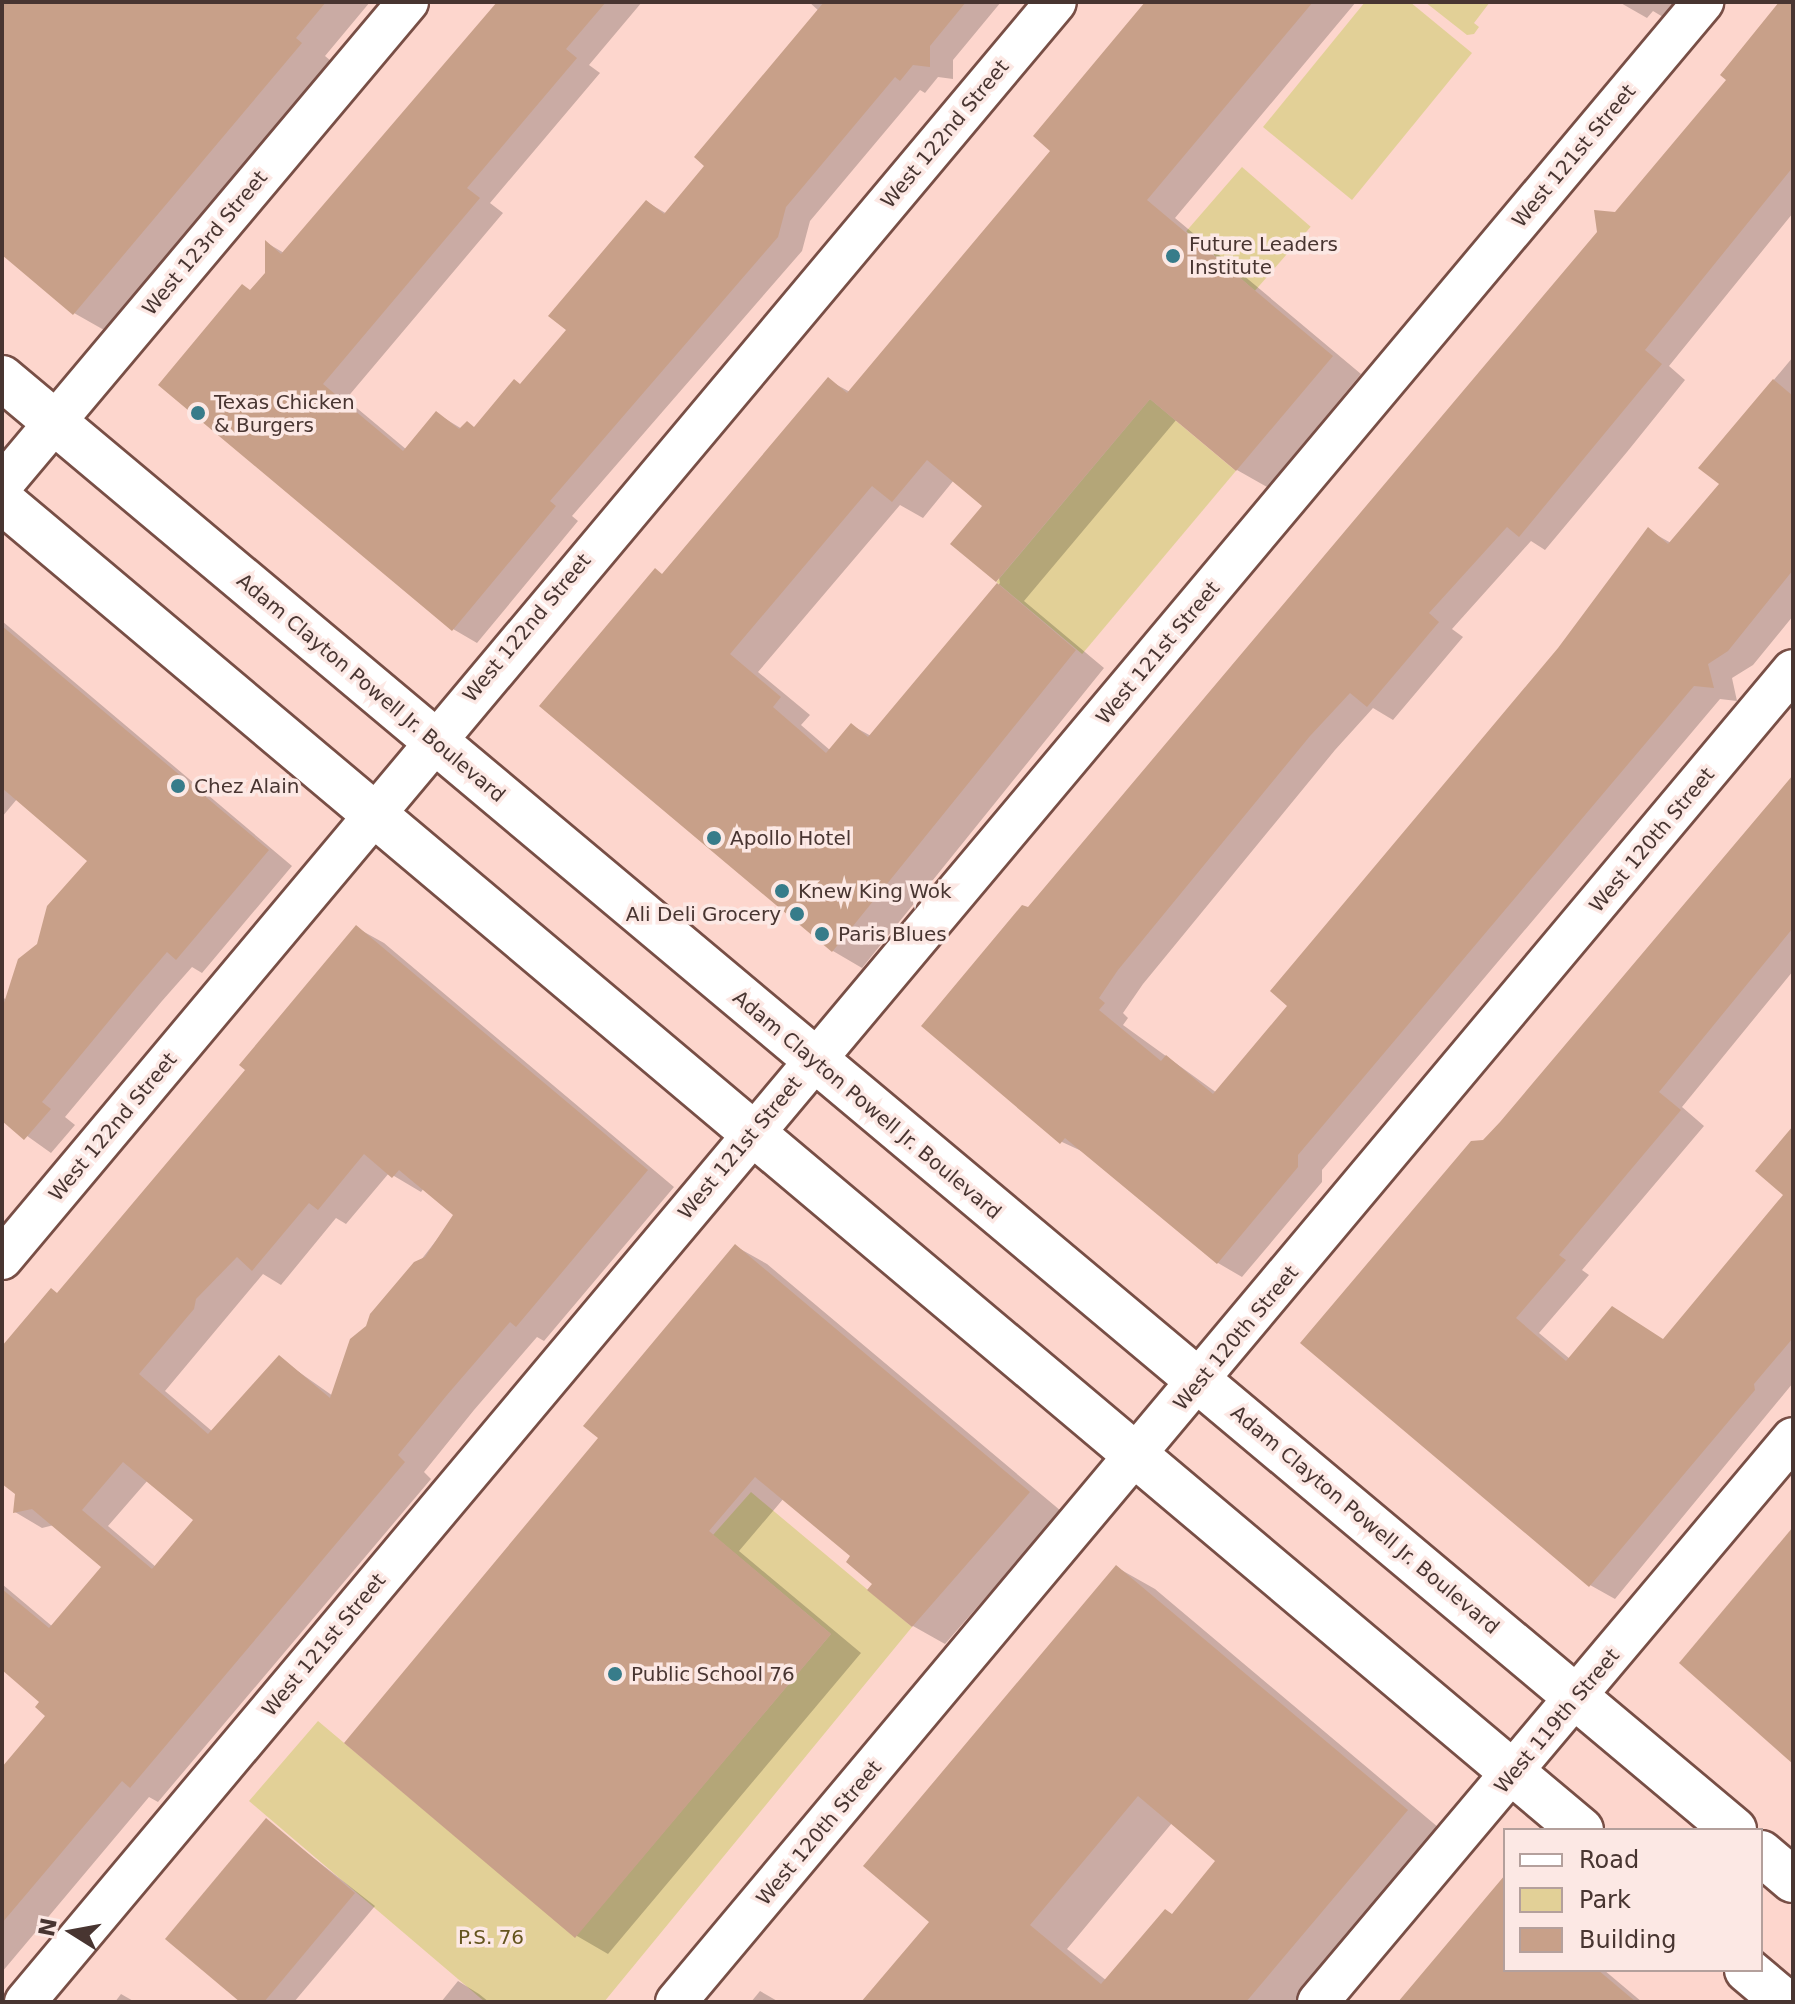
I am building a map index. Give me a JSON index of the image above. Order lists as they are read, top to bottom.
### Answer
{
  "streets": {
    "main road": ["Adam Clayton Powell Jr. Boulevard"],
    "street": [
      "West 122nd Street",
      "West 121st Street",
      "West 123rd Street",
      "West 120th Street",
      "West 119th Street"
    ]
  },
  "crossings": [
    ["West 122nd Street", "Adam Clayton Powell Jr. Boulevard"],
    ["West 121st Street", "Adam Clayton Powell Jr. Boulevard"],
    ["West 123rd Street", "Adam Clayton Powell Jr. Boulevard"],
    ["Adam Clayton Powell Jr. Boulevard", "West 120th Street"],
    ["Adam Clayton Powell Jr. Boulevard", "West 119th Street"]
  ],
  "parks": ["P.S. 76"],
  "places": [
    "Future Leaders Institute",
    "Texas Chicken & Burgers",
    "Chez Alain",
    "Apollo Hotel",
    "Knew King Wok",
    "Ali Deli Grocery",
    "Paris Blues",
    "Public School 76"
  ],
  "legend": ["Road", "Park", "Building"],
  "north": "left"
}
